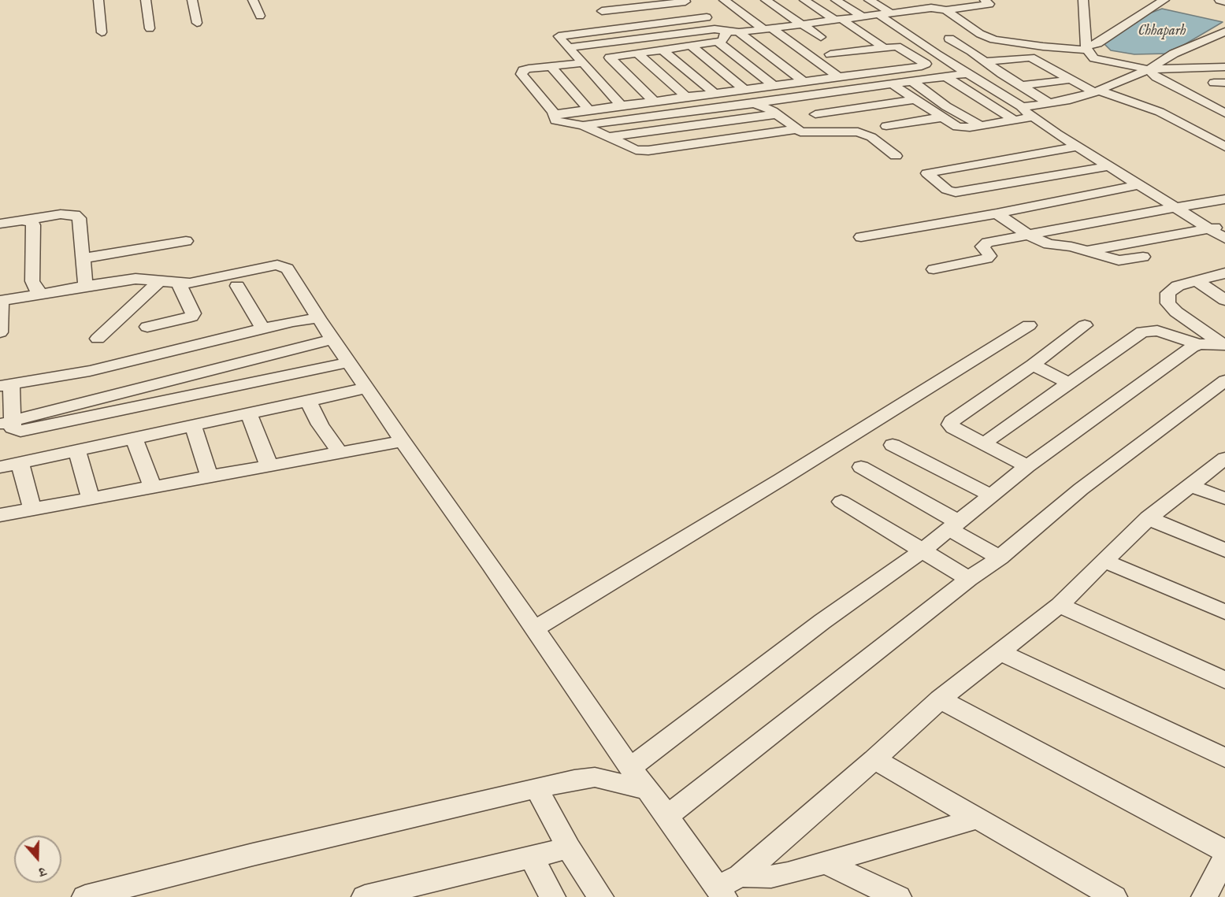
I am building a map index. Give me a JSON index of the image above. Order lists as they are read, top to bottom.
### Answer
{
  "water": ["Chhaparh"],
  "north": "bottom"
}
